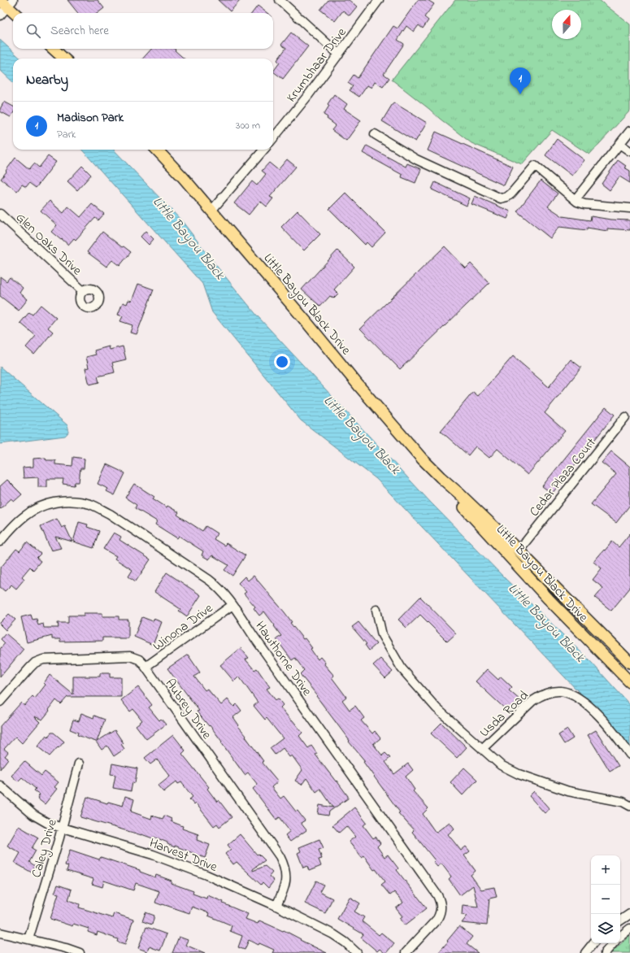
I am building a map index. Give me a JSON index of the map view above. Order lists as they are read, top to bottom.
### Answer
{
  "streets": {
    "main road": ["Little Bayou Black Drive"],
    "street": [
      "Krumbhaar Drive",
      "Glen Oaks Drive",
      "Cedar Plaza Court",
      "Winona Drive",
      "Hawthorne Drive",
      "Aubrey Drive",
      "Usda Road",
      "Caley Drive",
      "Harvest Drive"
    ]
  },
  "crossings": [
    ["Little Bayou Black Drive", "Cedar Plaza Court"],
    ["Winona Drive", "Hawthorne Drive"],
    ["Winona Drive", "Aubrey Drive"],
    ["Aubrey Drive", "Harvest Drive"],
    ["Caley Drive", "Harvest Drive"]
  ],
  "water": ["Little Bayou Black"],
  "north": "top",
  "page": {
    "search": "Search here",
    "heading": "Nearby",
    "pins": "1",
    "list": [
      {
        "mark": "1",
        "name": "Madison Park",
        "note": "Park",
        "value": "300 m"
      }
    ],
    "map_buttons": ["+", "−"]
  }
}
